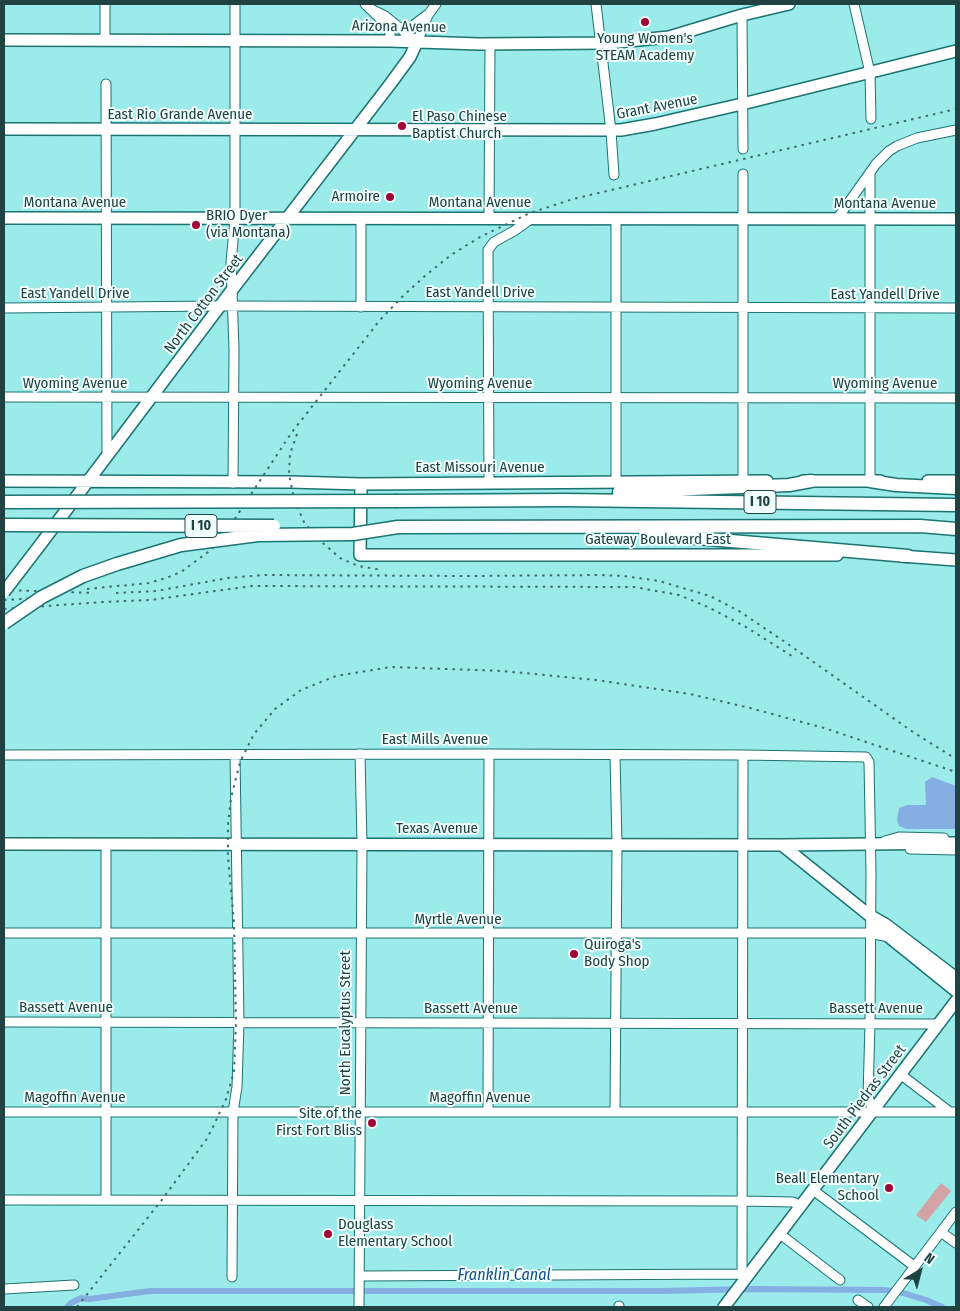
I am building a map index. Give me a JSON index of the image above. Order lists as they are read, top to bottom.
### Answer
{
  "streets": {
    "highway": ["I 10"],
    "main road": [
      "Arizona Avenue",
      "Grant Avenue",
      "East Rio Grande Avenue",
      "Montana Avenue",
      "North Cotton Street",
      "East Missouri Avenue",
      "Gateway Boulevard East",
      "Texas Avenue",
      "South Piedras Street"
    ],
    "street": [
      "East Yandell Drive",
      "Wyoming Avenue",
      "East Mills Avenue",
      "Myrtle Avenue",
      "Bassett Avenue",
      "North Eucalyptus Street",
      "Magoffin Avenue"
    ]
  },
  "crossings": [
    ["Arizona Avenue", "North Cotton Street"],
    ["Grant Avenue", "East Rio Grande Avenue"],
    ["Grant Avenue", "North Cotton Street"],
    ["East Rio Grande Avenue", "North Cotton Street"],
    ["Montana Avenue", "North Cotton Street"],
    ["East Yandell Drive", "North Cotton Street"],
    ["North Cotton Street", "Wyoming Avenue"],
    ["North Cotton Street", "East Missouri Avenue"],
    ["East Missouri Avenue", "Gateway Boulevard East"],
    ["East Mills Avenue", "Texas Avenue"],
    ["East Mills Avenue", "North Eucalyptus Street"],
    ["Texas Avenue", "North Eucalyptus Street"],
    ["Myrtle Avenue", "North Eucalyptus Street"],
    ["Bassett Avenue", "North Eucalyptus Street"],
    ["Bassett Avenue", "South Piedras Street"],
    ["North Eucalyptus Street", "Magoffin Avenue"],
    ["South Piedras Street", "Magoffin Avenue"]
  ],
  "water": ["Franklin Canal"],
  "places": [
    "Young Women's STEAM Academy",
    "El Paso Chinese Baptist Church",
    "Armoire",
    "BRIO Dyer (via Montana)",
    "Quiroga's Body Shop",
    "Site of the First Fort Bliss",
    "Beall Elementary School",
    "Douglass Elementary School"
  ],
  "north": "top right"
}
